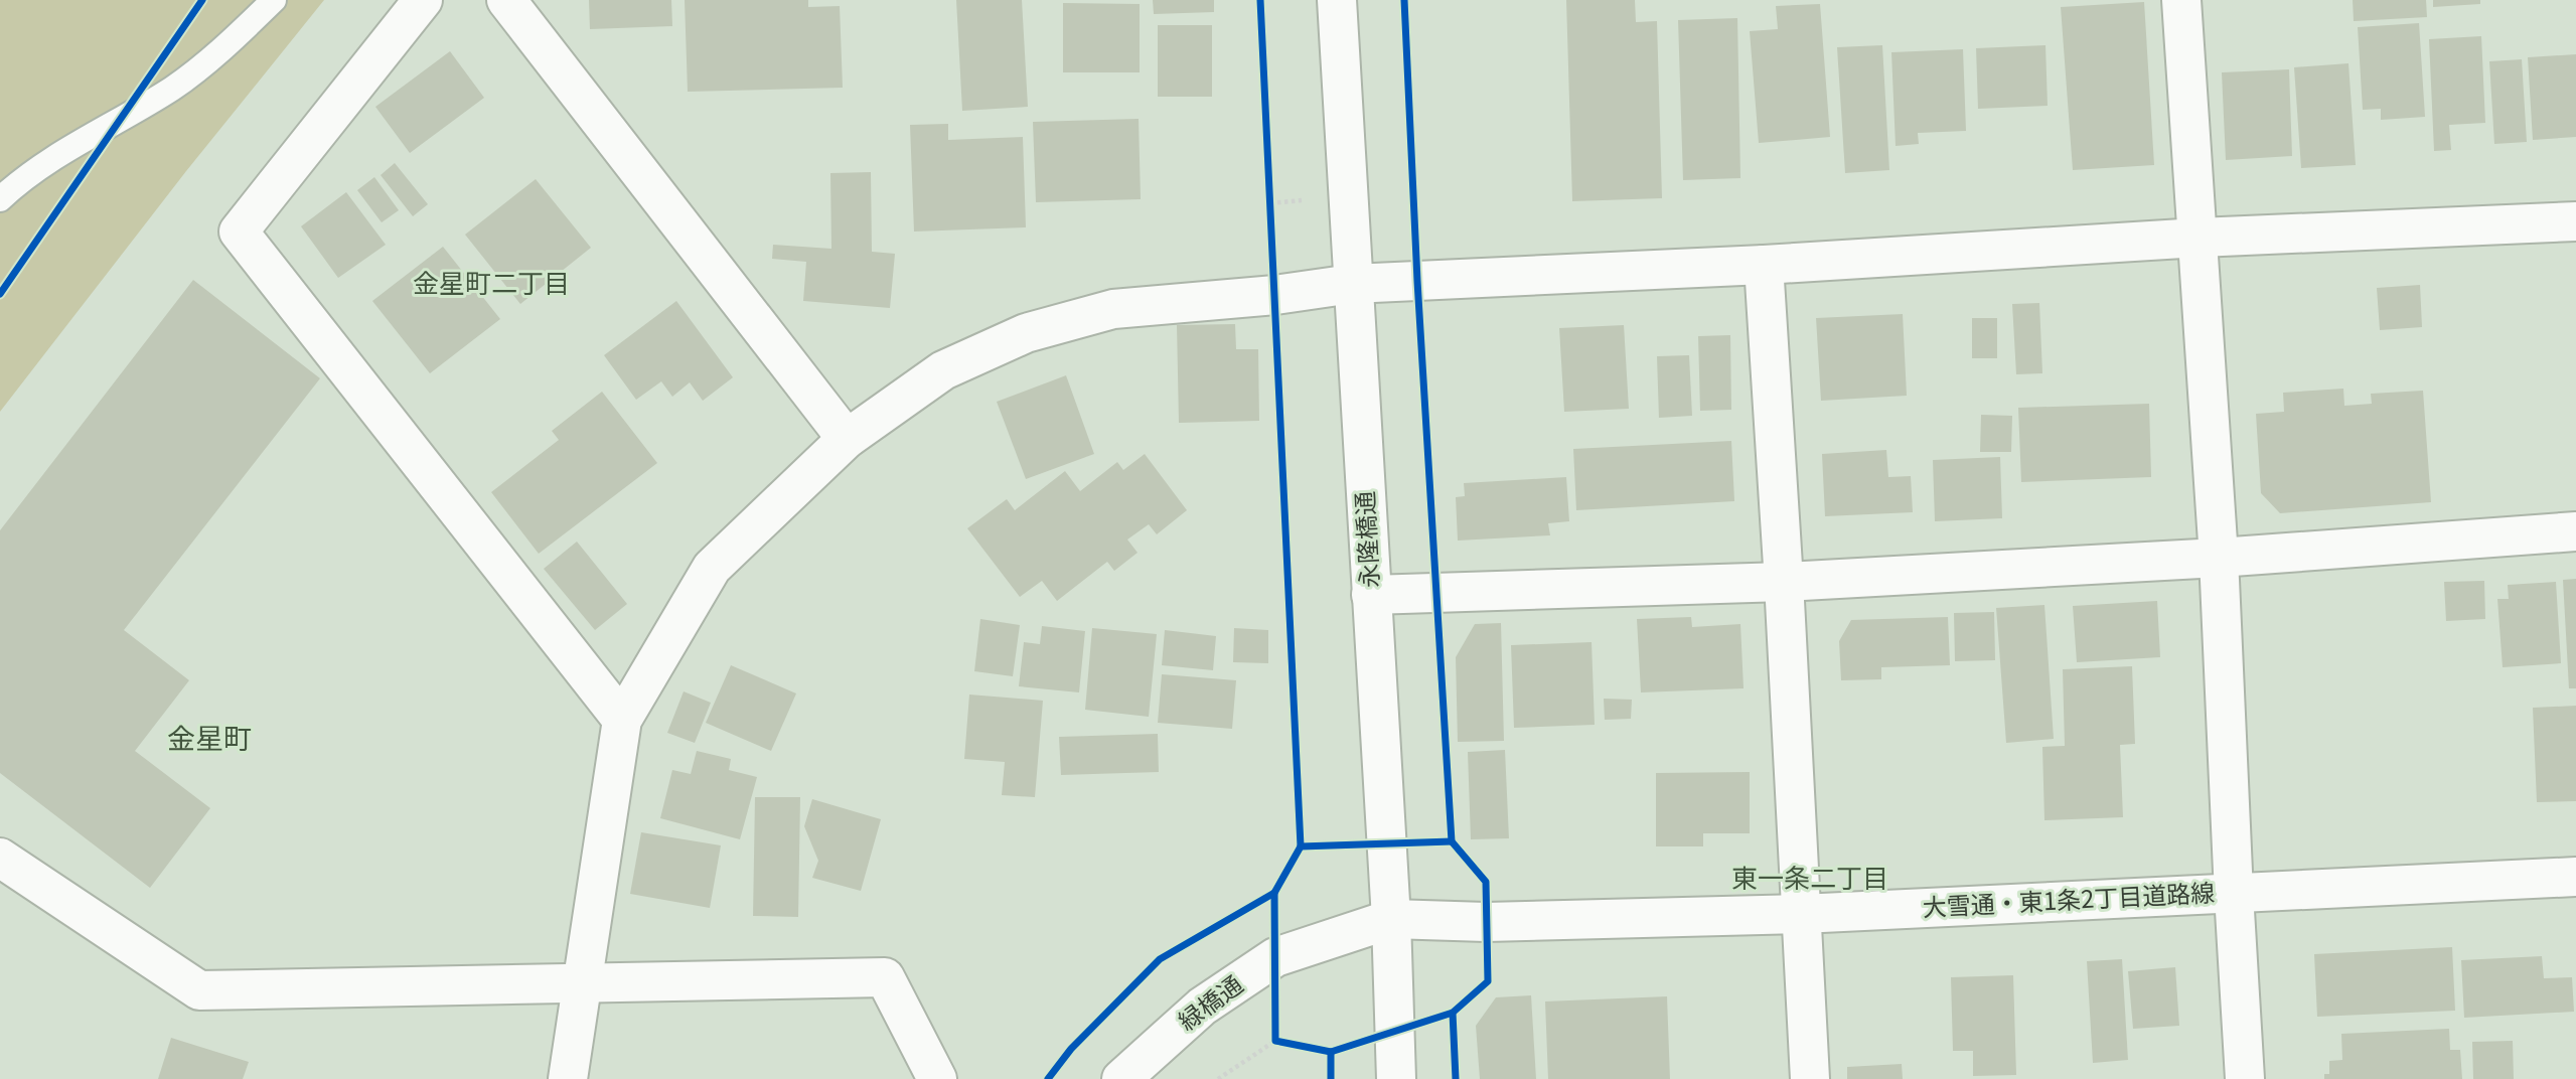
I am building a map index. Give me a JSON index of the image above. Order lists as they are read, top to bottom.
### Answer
{
  "streets": {
    "street": ["永隆橋通", "大雪通・東1条2丁目道路線", "緑橋通"]
  },
  "crossings": [
    ["永隆橋通", "大雪通・東1条2丁目道路線"],
    ["永隆橋通", "緑橋通"],
    ["大雪通・東1条2丁目道路線", "緑橋通"]
  ],
  "districts": ["金星町二丁目", "金星町", "東一条二丁目"]
}
